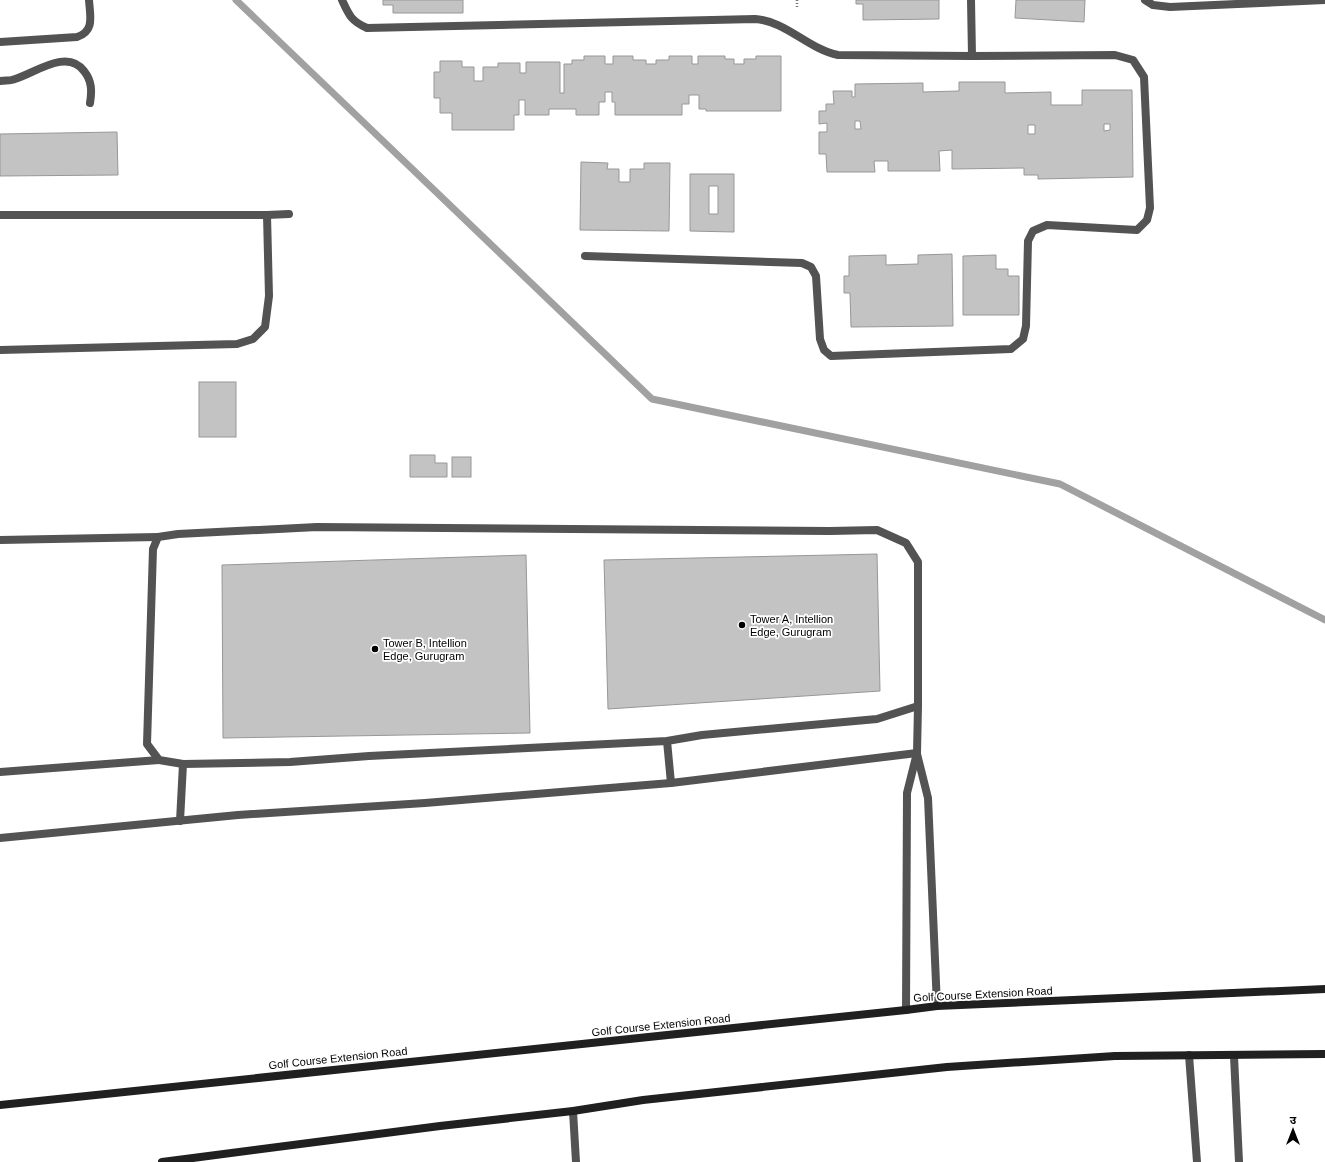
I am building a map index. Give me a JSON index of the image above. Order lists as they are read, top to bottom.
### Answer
{
  "streets": {
    "main road": ["Golf Course Extension Road"]
  },
  "places": ["Tower A, Intellion Edge, Gurugram", "Tower B, Intellion Edge, Gurugram"],
  "north": "top"
}
